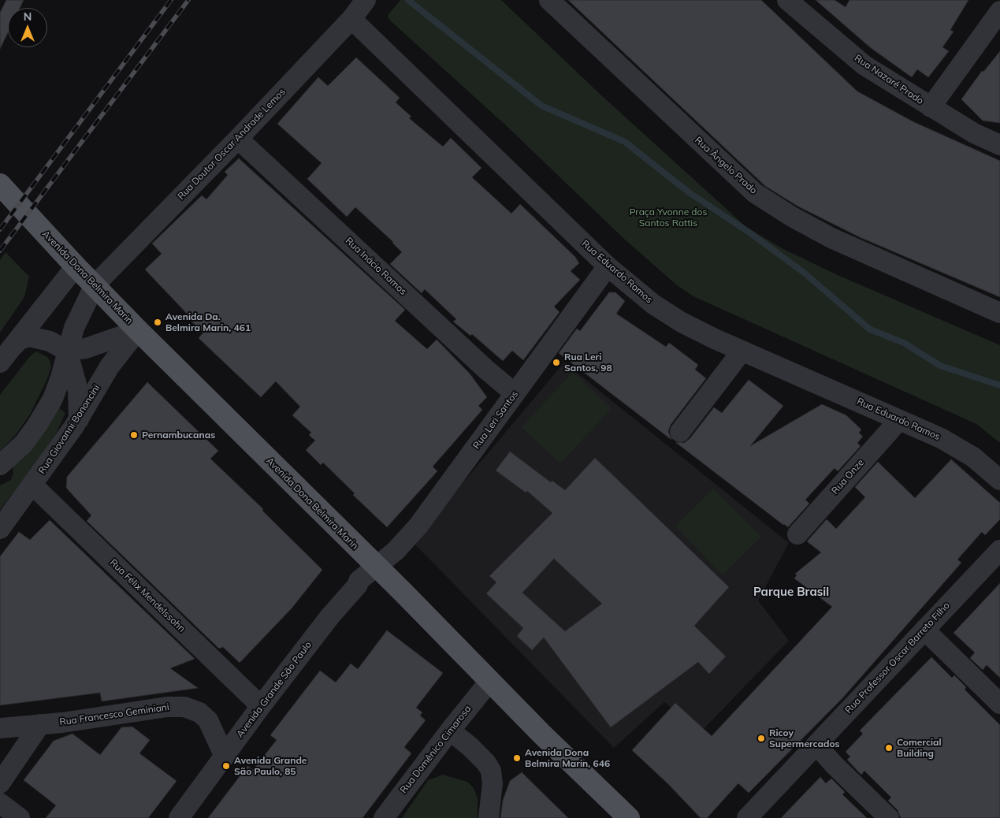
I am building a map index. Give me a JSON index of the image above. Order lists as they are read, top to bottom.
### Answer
{
  "streets": {
    "main road": ["Avenida Dona Belmira Marin"],
    "street": [
      "Rua Nazaré Prado",
      "Rua Doutor Oscar Andrade Lemos",
      "Rua Ângelo Prado",
      "Rua Inácio Ramos",
      "Rua Eduardo Ramos",
      "Rua Leri Santos",
      "Rua Giovanni Bononcini",
      "Rua Onze",
      "Rua Félix Mendelssohn",
      "Rua Professor Oscar Barreto Filho",
      "Avenida Grande São Paulo",
      "Rua Francesco Geminiani",
      "Rua Domênico Cimarosa"
    ]
  },
  "crossings": [
    ["Rua Doutor Oscar Andrade Lemos", "Rua Inácio Ramos"],
    ["Rua Doutor Oscar Andrade Lemos", "Rua Eduardo Ramos"],
    ["Rua Doutor Oscar Andrade Lemos", "Avenida Dona Belmira Marin"],
    ["Rua Inácio Ramos", "Rua Leri Santos"],
    ["Rua Eduardo Ramos", "Rua Leri Santos"],
    ["Rua Eduardo Ramos", "Rua Onze"],
    ["Avenida Dona Belmira Marin", "Rua Leri Santos"],
    ["Avenida Dona Belmira Marin", "Rua Giovanni Bononcini"],
    ["Avenida Dona Belmira Marin", "Avenida Grande São Paulo"],
    ["Avenida Dona Belmira Marin", "Rua Domênico Cimarosa"],
    ["Rua Leri Santos", "Avenida Grande São Paulo"],
    ["Rua Giovanni Bononcini", "Rua Félix Mendelssohn"],
    ["Rua Félix Mendelssohn", "Avenida Grande São Paulo"],
    ["Avenida Grande São Paulo", "Rua Francesco Geminiani"]
  ],
  "districts": ["Parque Brasil"],
  "parks": ["Praça Yvonne dos Santos Rattis"],
  "places": [
    "Avenida Da. Belmira Marin, 461",
    "Rua Leri Santos, 98",
    "Pernambucanas",
    "Ricoy Supermercados",
    "Comercial Building",
    "Avenida Dona Belmira Marin, 646",
    "Avenida Grande São Paulo, 85"
  ],
  "north": "top"
}
